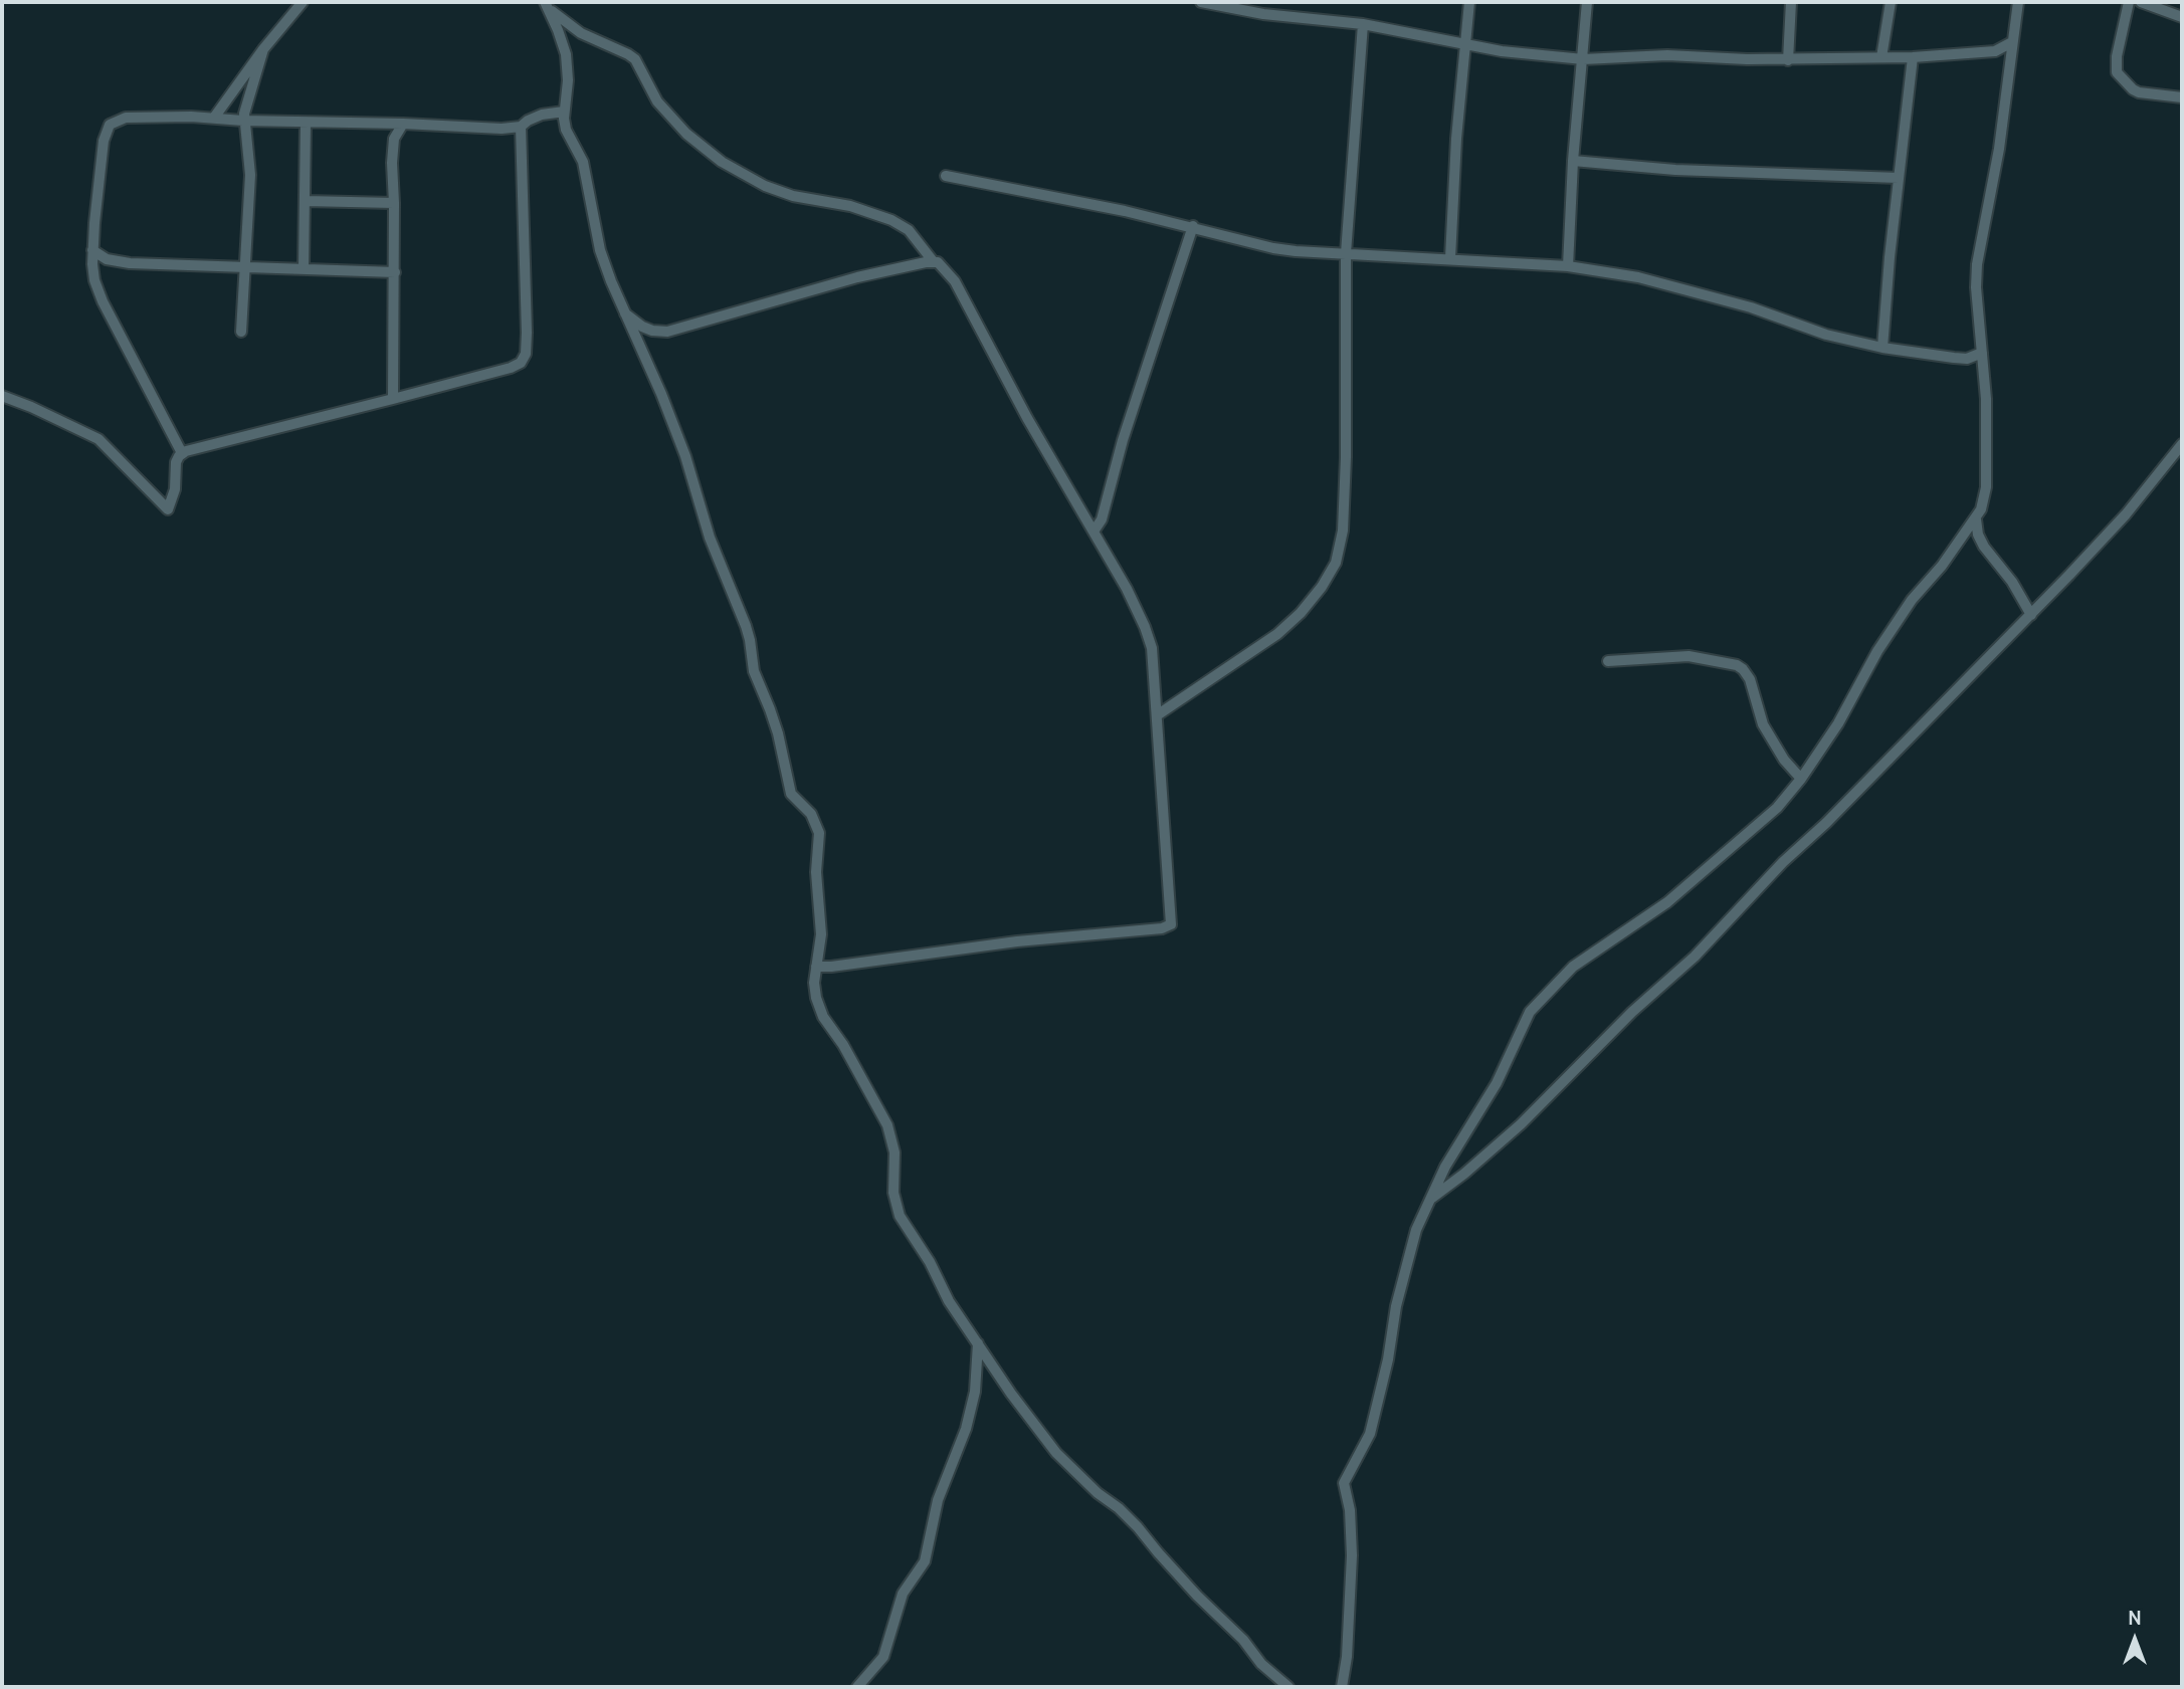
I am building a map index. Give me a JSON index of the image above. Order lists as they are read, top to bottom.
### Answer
{
  "north": "top"
}
